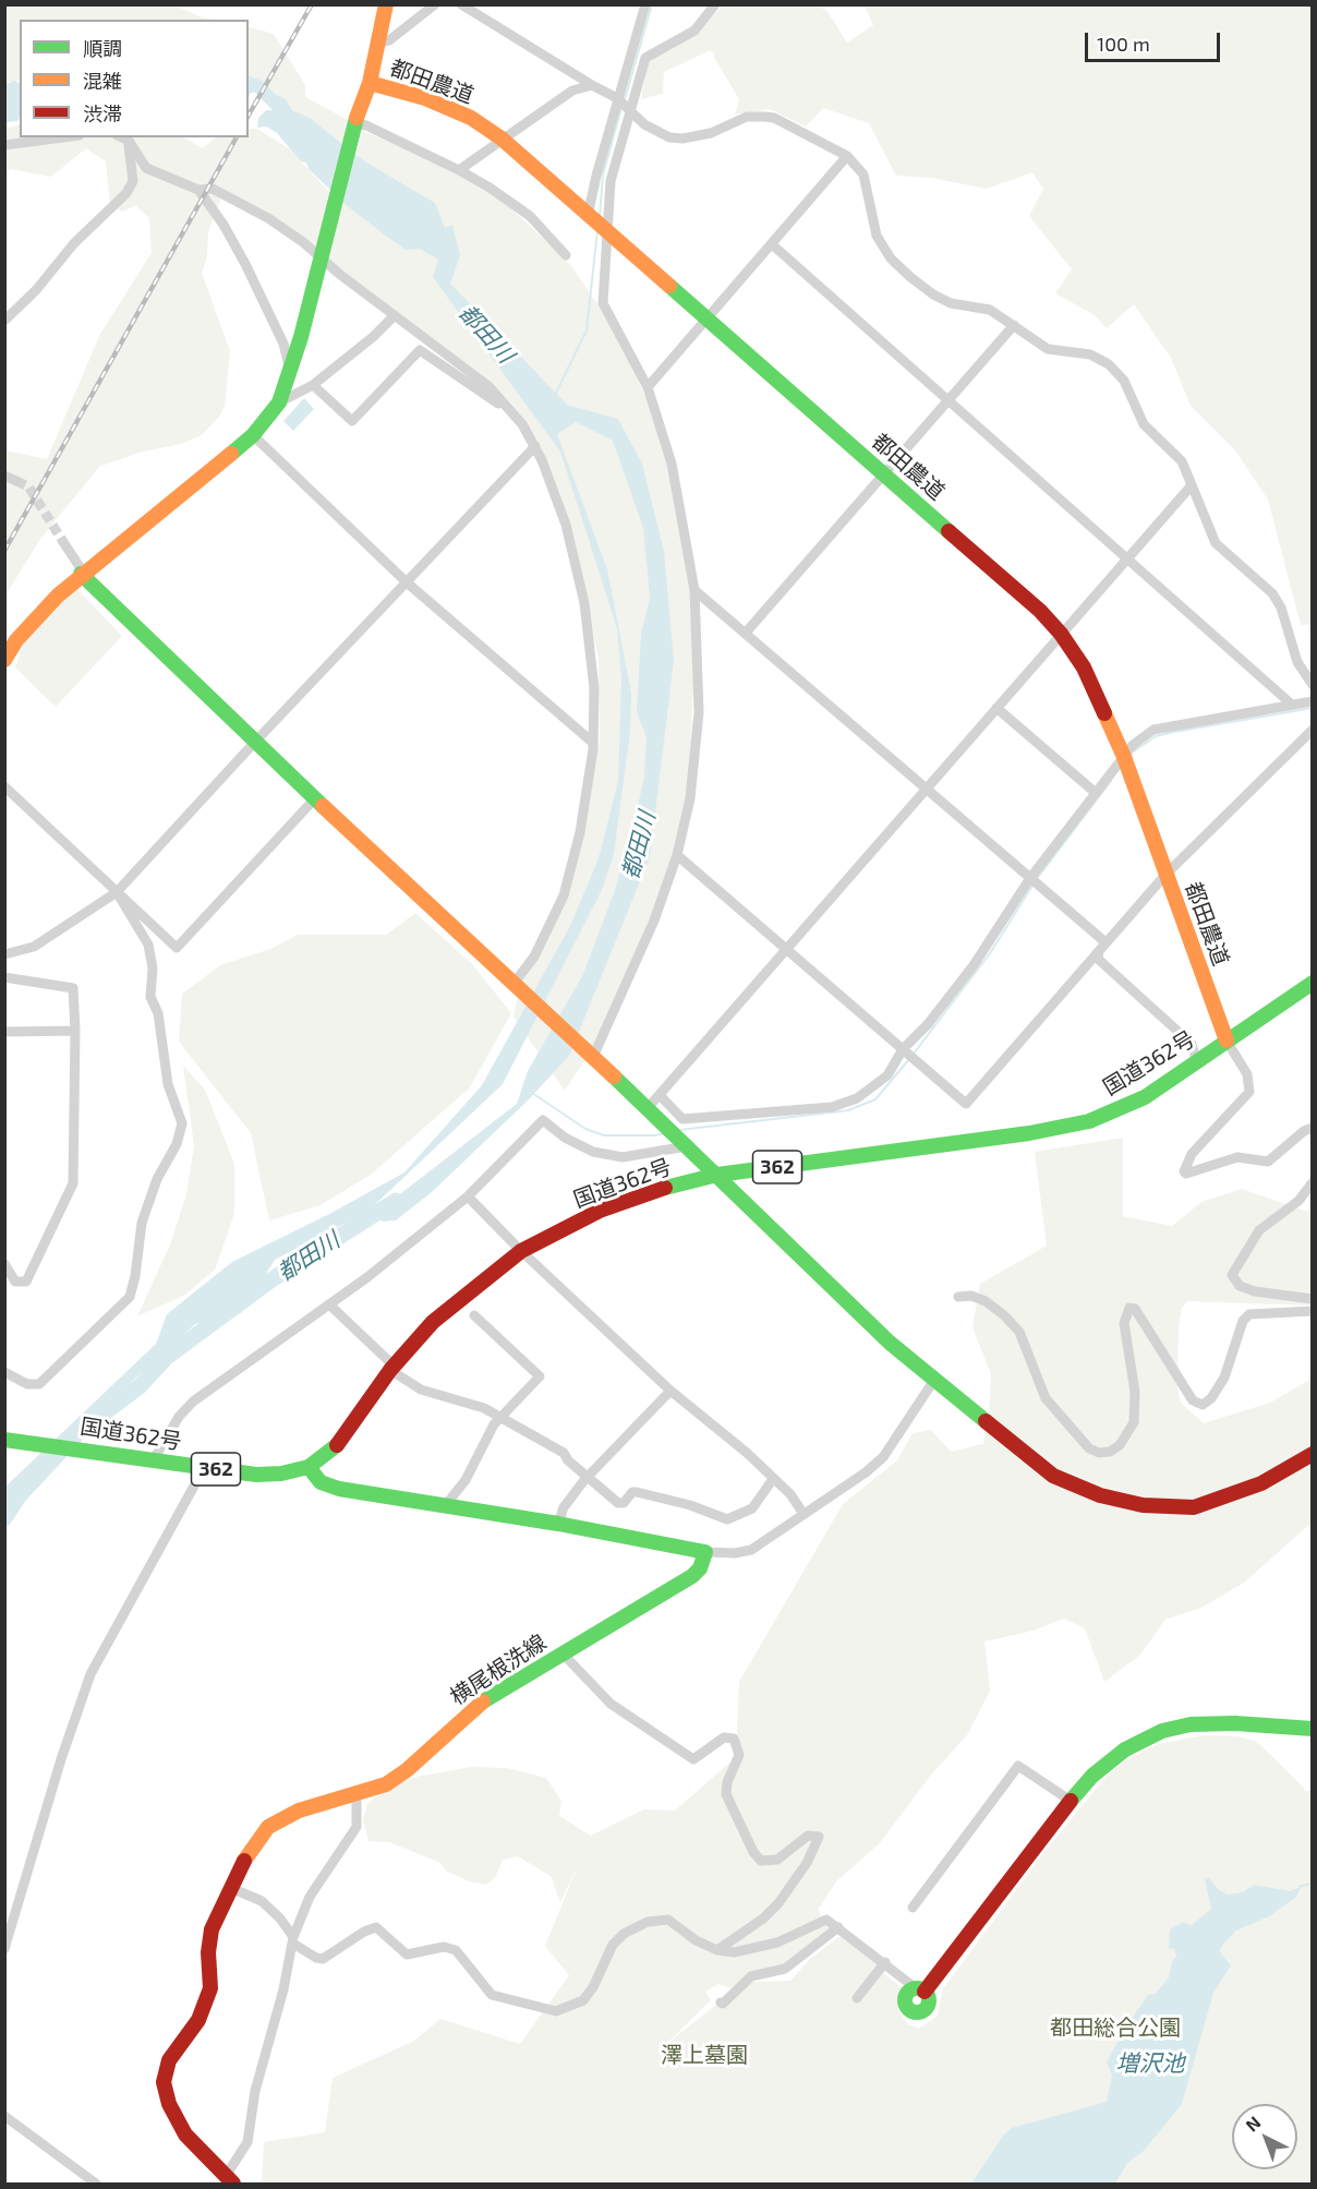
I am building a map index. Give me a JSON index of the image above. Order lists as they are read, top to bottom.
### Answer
{
  "streets": {
    "main road": [
      "都田農道",
      "国道362号",
      "362",
      "横尾根洗線"
    ]
  },
  "crossings": [
    ["都田農道", "国道362号"]
  ],
  "water": ["都田川", "増沢池"],
  "parks": ["都田総合公園", "澤上墓園"],
  "legend": ["順調", "混雑", "渋滞"],
  "scale_bar": "100 m",
  "north": "top left"
}
